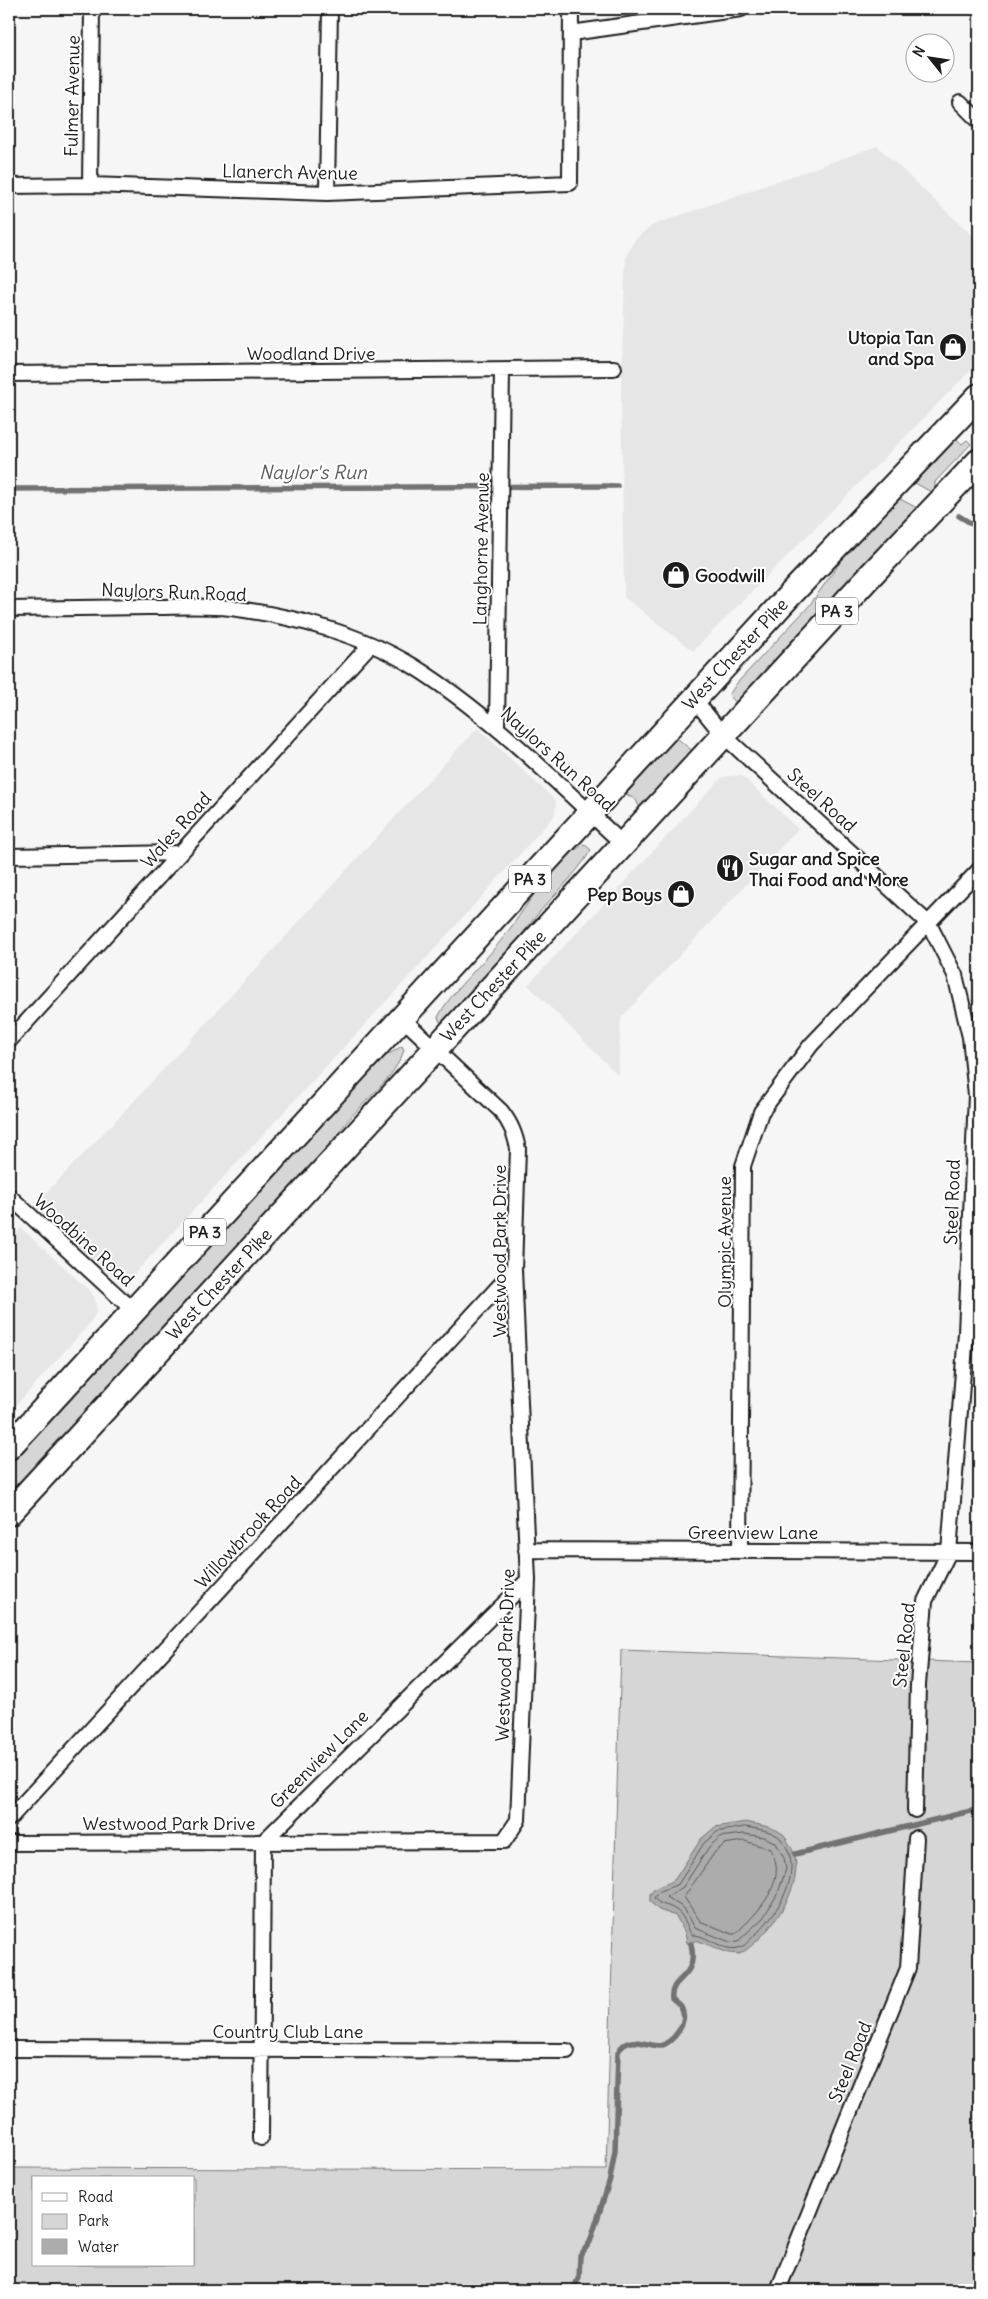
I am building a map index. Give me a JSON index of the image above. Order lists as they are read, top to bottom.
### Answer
{
  "streets": {
    "highway": ["PA 3", "West Chester Pike"],
    "street": [
      "Fulmer Avenue",
      "Llanerch Avenue",
      "Woodland Drive",
      "Langhorne Avenue",
      "Naylors Run Road",
      "Steel Road",
      "Wales Road",
      "Woodbine Road",
      "Olympic Avenue",
      "Westwood Park Drive",
      "Willowbrook Road",
      "Greenview Lane",
      "Country Club Lane"
    ]
  },
  "crossings": [
    ["Fulmer Avenue", "Llanerch Avenue"],
    ["Woodland Drive", "Langhorne Avenue"],
    ["Langhorne Avenue", "Naylors Run Road"],
    ["Naylors Run Road", "West Chester Pike"],
    ["Naylors Run Road", "Wales Road"],
    ["West Chester Pike", "Steel Road"],
    ["West Chester Pike", "Woodbine Road"],
    ["West Chester Pike", "Westwood Park Drive"],
    ["Steel Road", "Olympic Avenue"],
    ["Steel Road", "Greenview Lane"],
    ["Olympic Avenue", "Greenview Lane"],
    ["Westwood Park Drive", "Willowbrook Road"],
    ["Westwood Park Drive", "Greenview Lane"]
  ],
  "water": ["Naylor's Run"],
  "places": {
    "shop": ["Utopia Tan and Spa", "Goodwill", "Pep Boys"],
    "restaurant": ["Sugar and Spice Thai Food and More"]
  },
  "legend": ["Road", "Park", "Water"],
  "north": "top left"
}
